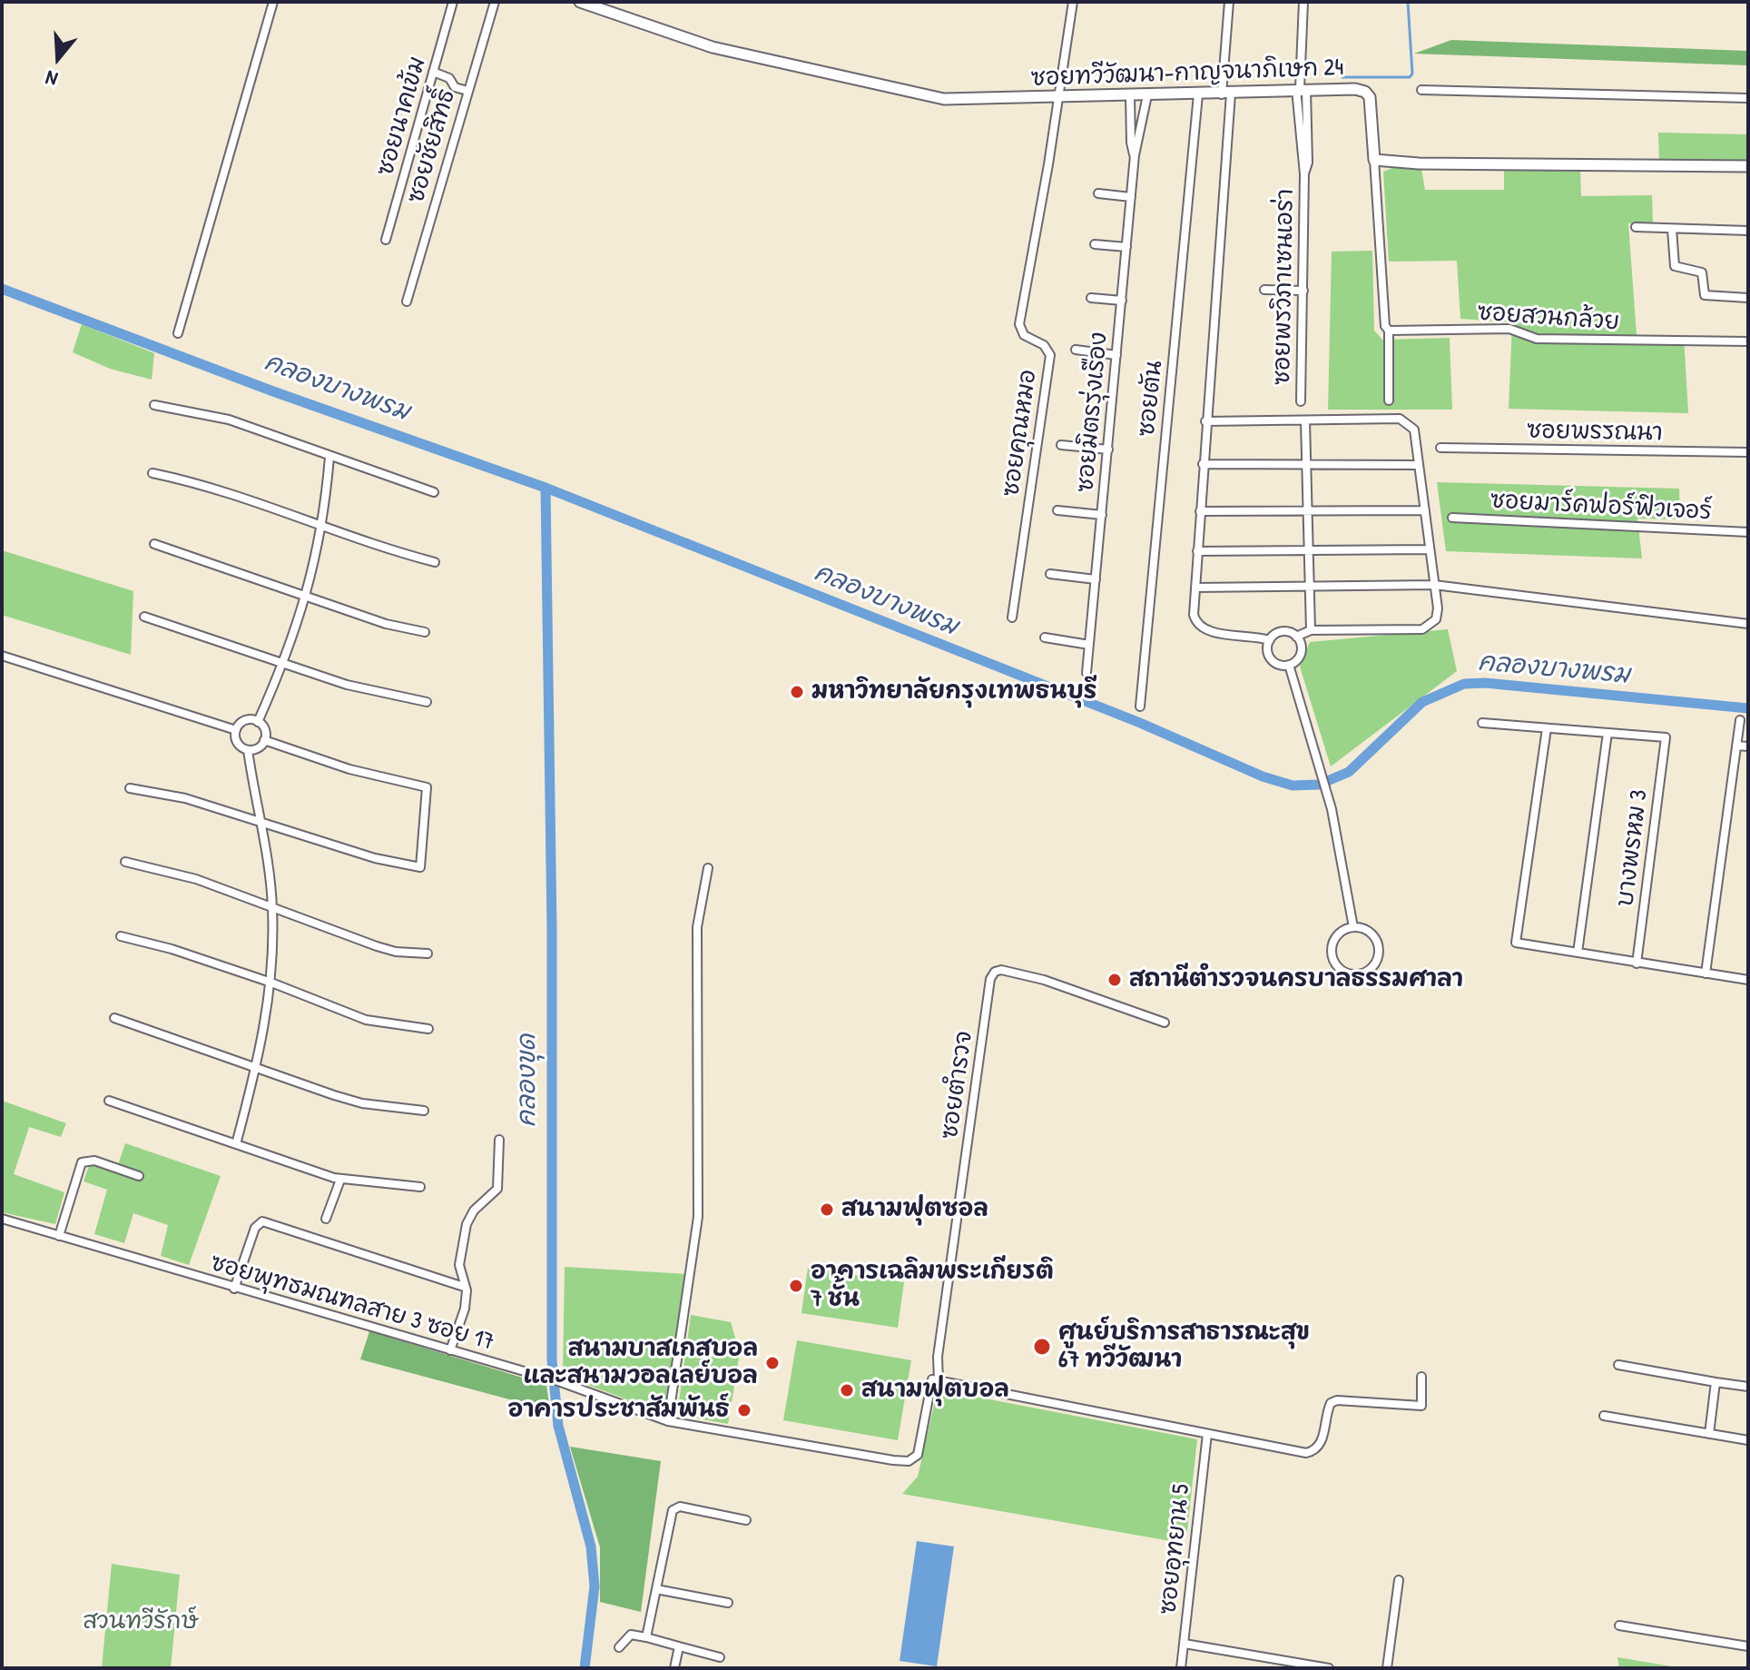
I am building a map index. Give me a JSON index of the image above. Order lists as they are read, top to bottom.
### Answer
{
  "streets": {
    "street": [
      "ซอยทวีวัฒนา-กาญจนาภิเษก 24",
      "ซอยนาคเข้ม",
      "ซอยชัยสิทธิ์",
      "ซอยพรวิภาเซนเอร่า",
      "ซอยสวนกล้วย",
      "ซอยตัน",
      "ซอยมิตรรุ่งเรือง",
      "ซอยพรรณนา",
      "ซอยคุณหมอ",
      "ซอยมาร์คฟอร์ฟิวเจอร์",
      "บางพรหม 3",
      "ซอยตำรวจ",
      "ซอยพุทธมณฑลสาย 3 ซอย 17",
      "ซอยอุทยาน 5"
    ]
  },
  "crossings": [
    ["ซอยทวีวัฒนา-กาญจนาภิเษก 24", "ซอยพรวิภาเซนเอร่า"],
    ["ซอยทวีวัฒนา-กาญจนาภิเษก 24", "ซอยตัน"],
    ["ซอยทวีวัฒนา-กาญจนาภิเษก 24", "ซอยมิตรรุ่งเรือง"],
    ["ซอยทวีวัฒนา-กาญจนาภิเษก 24", "ซอยคุณหมอ"],
    ["ซอยตำรวจ", "ซอยพุทธมณฑลสาย 3 ซอย 17"]
  ],
  "water": ["คลองบางพรม", "คลองขุด"],
  "parks": ["สวนทวีรักษ์"],
  "places": [
    "มหาวิทยาลัยกรุงเทพธนบุรี",
    "สถานีตำรวจนครบาลธรรมศาลา",
    "สนามฟุตซอล",
    "อาคารเฉลิมพระเกียรติ 7 ชั้น",
    "ศูนย์บริการสาธารณะสุข 67 ทวีวัฒนา",
    "สนามบาสเกสบอล และสนามวอลเลย์บอล",
    "สนามฟุตบอล",
    "อาคารประชาสัมพันธ์"
  ],
  "north": "bottom"
}
